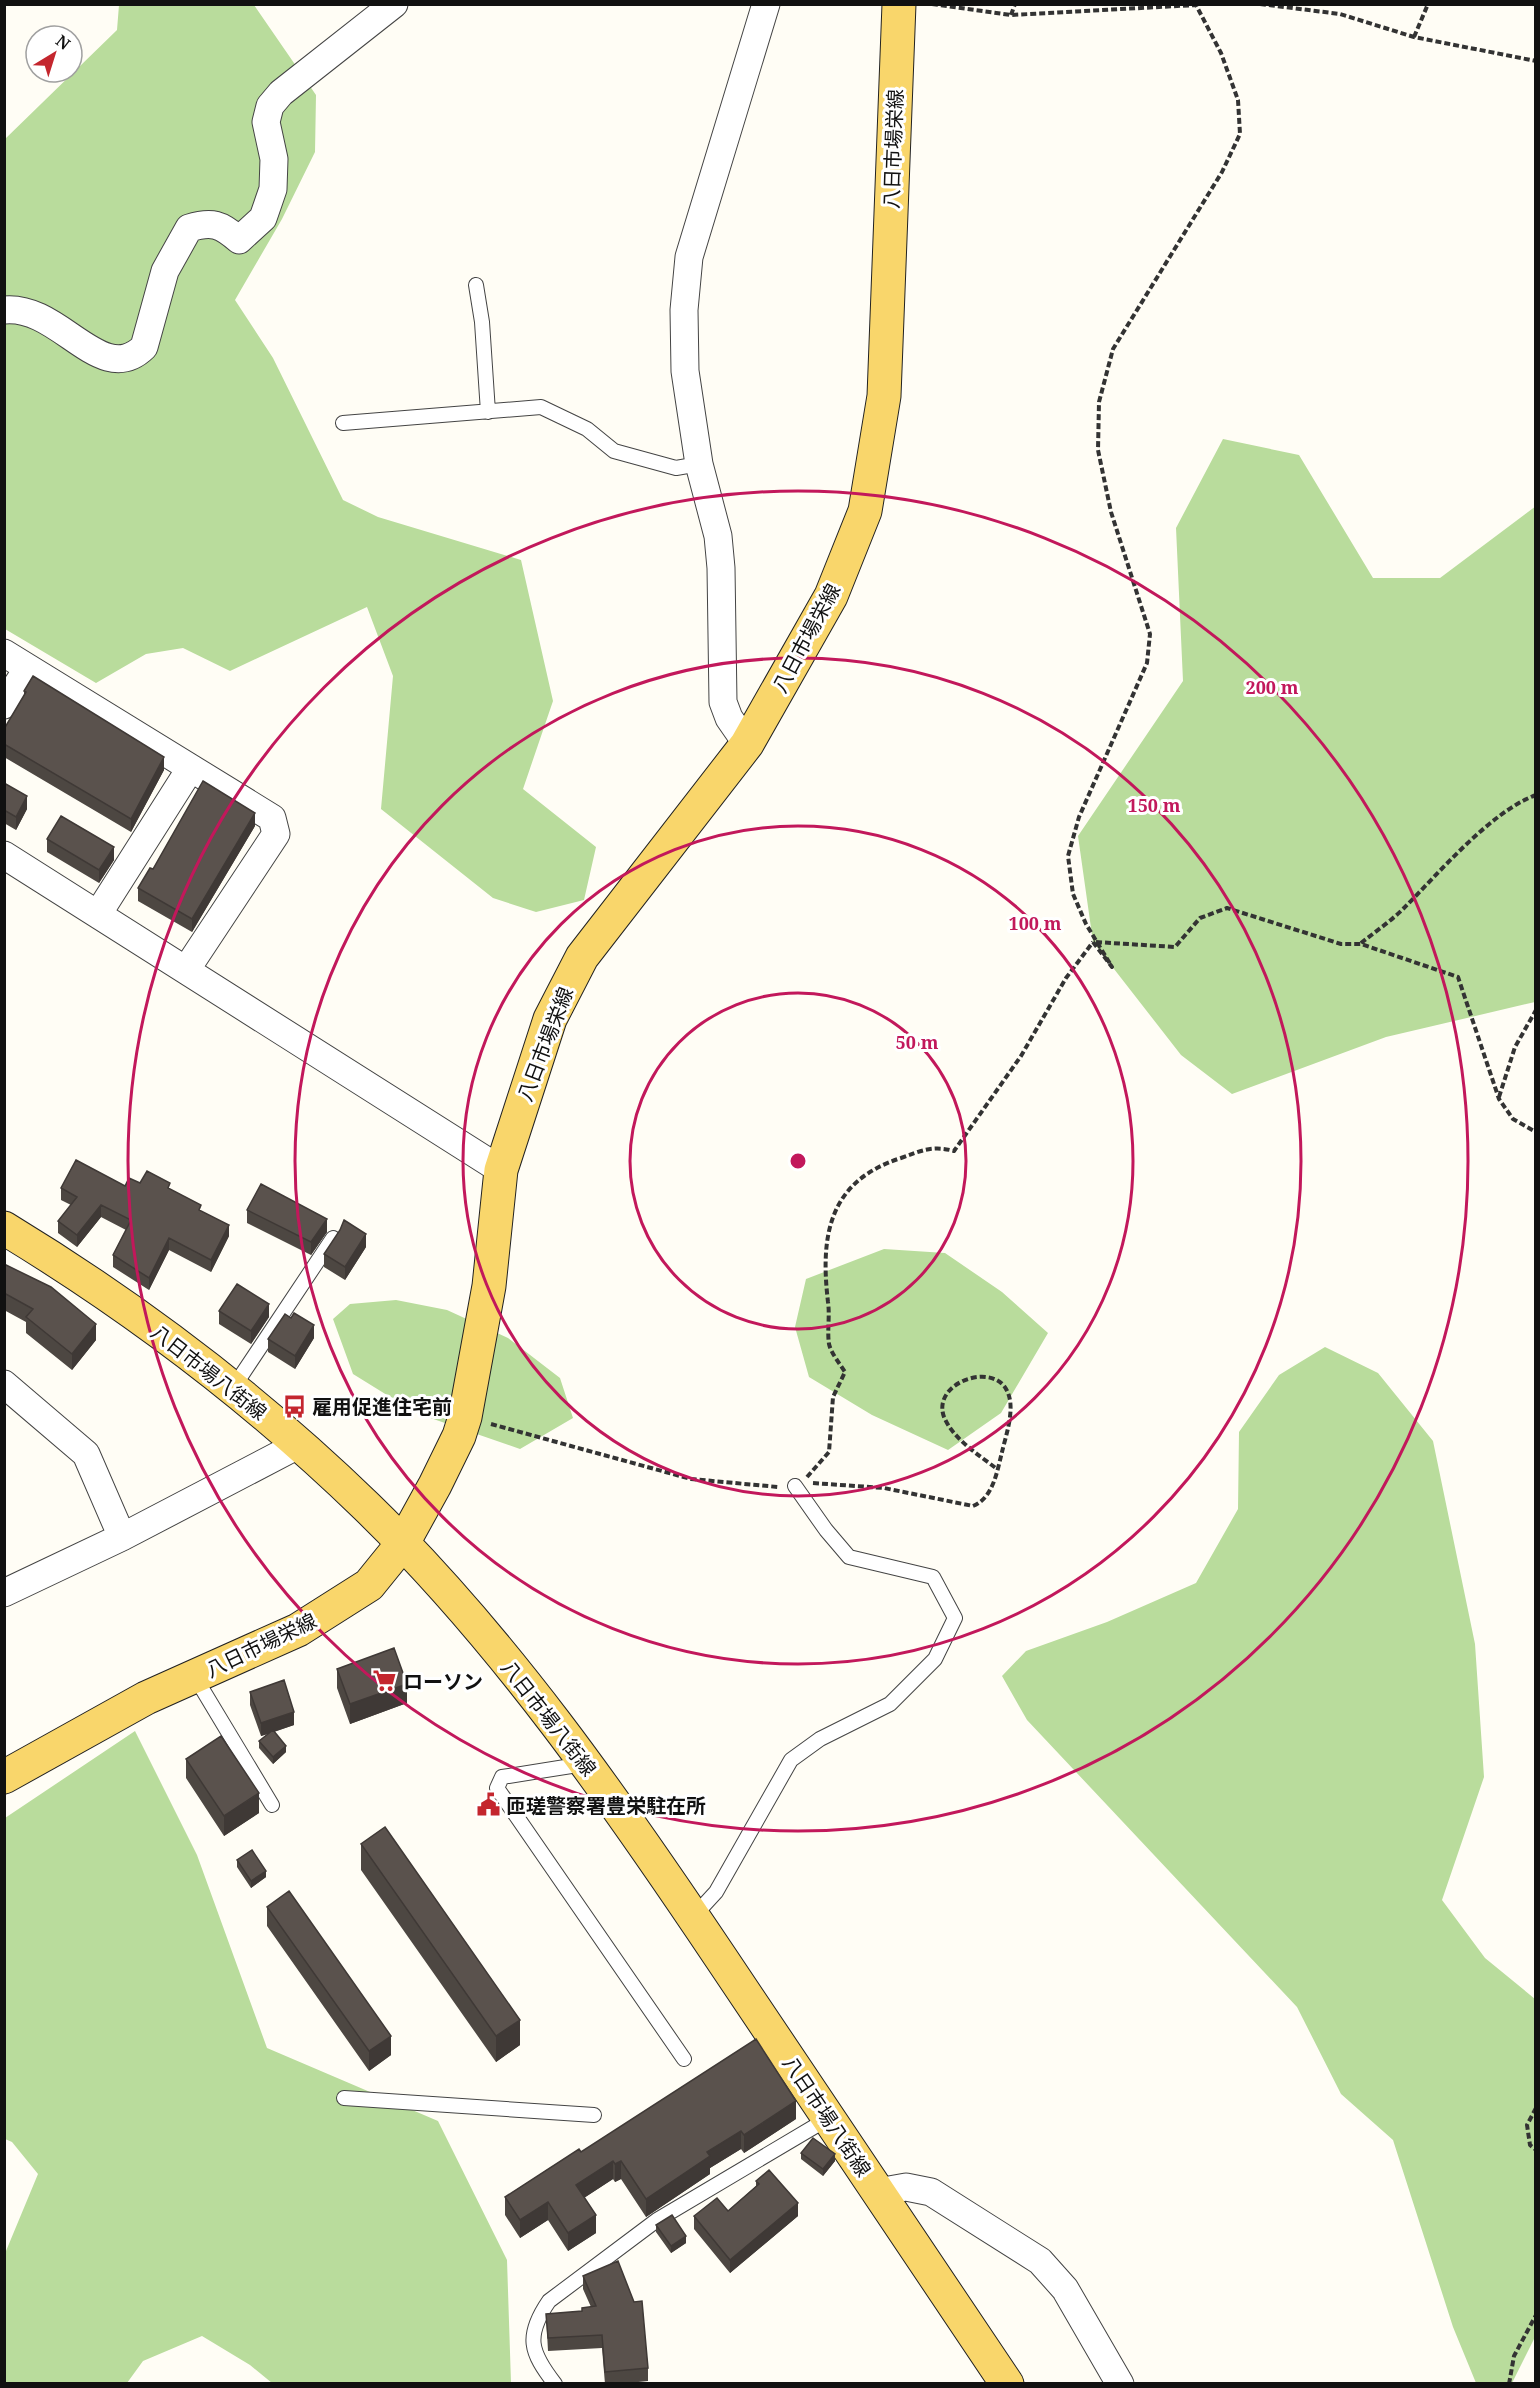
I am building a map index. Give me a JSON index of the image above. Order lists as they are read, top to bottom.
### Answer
{
  "streets": {
    "main road": ["八日市場栄線", "八日市場八街線"]
  },
  "crossings": [
    ["八日市場栄線", "八日市場八街線"]
  ],
  "places": {
    "bus stop": ["雇用促進住宅前"],
    "supermarket": ["ローソン"],
    "public building": ["匝瑳警察署豊栄駐在所"]
  },
  "north": "top right",
  "rings": [
    "200 m",
    "150 m",
    "100 m",
    "50 m"
  ]
}
